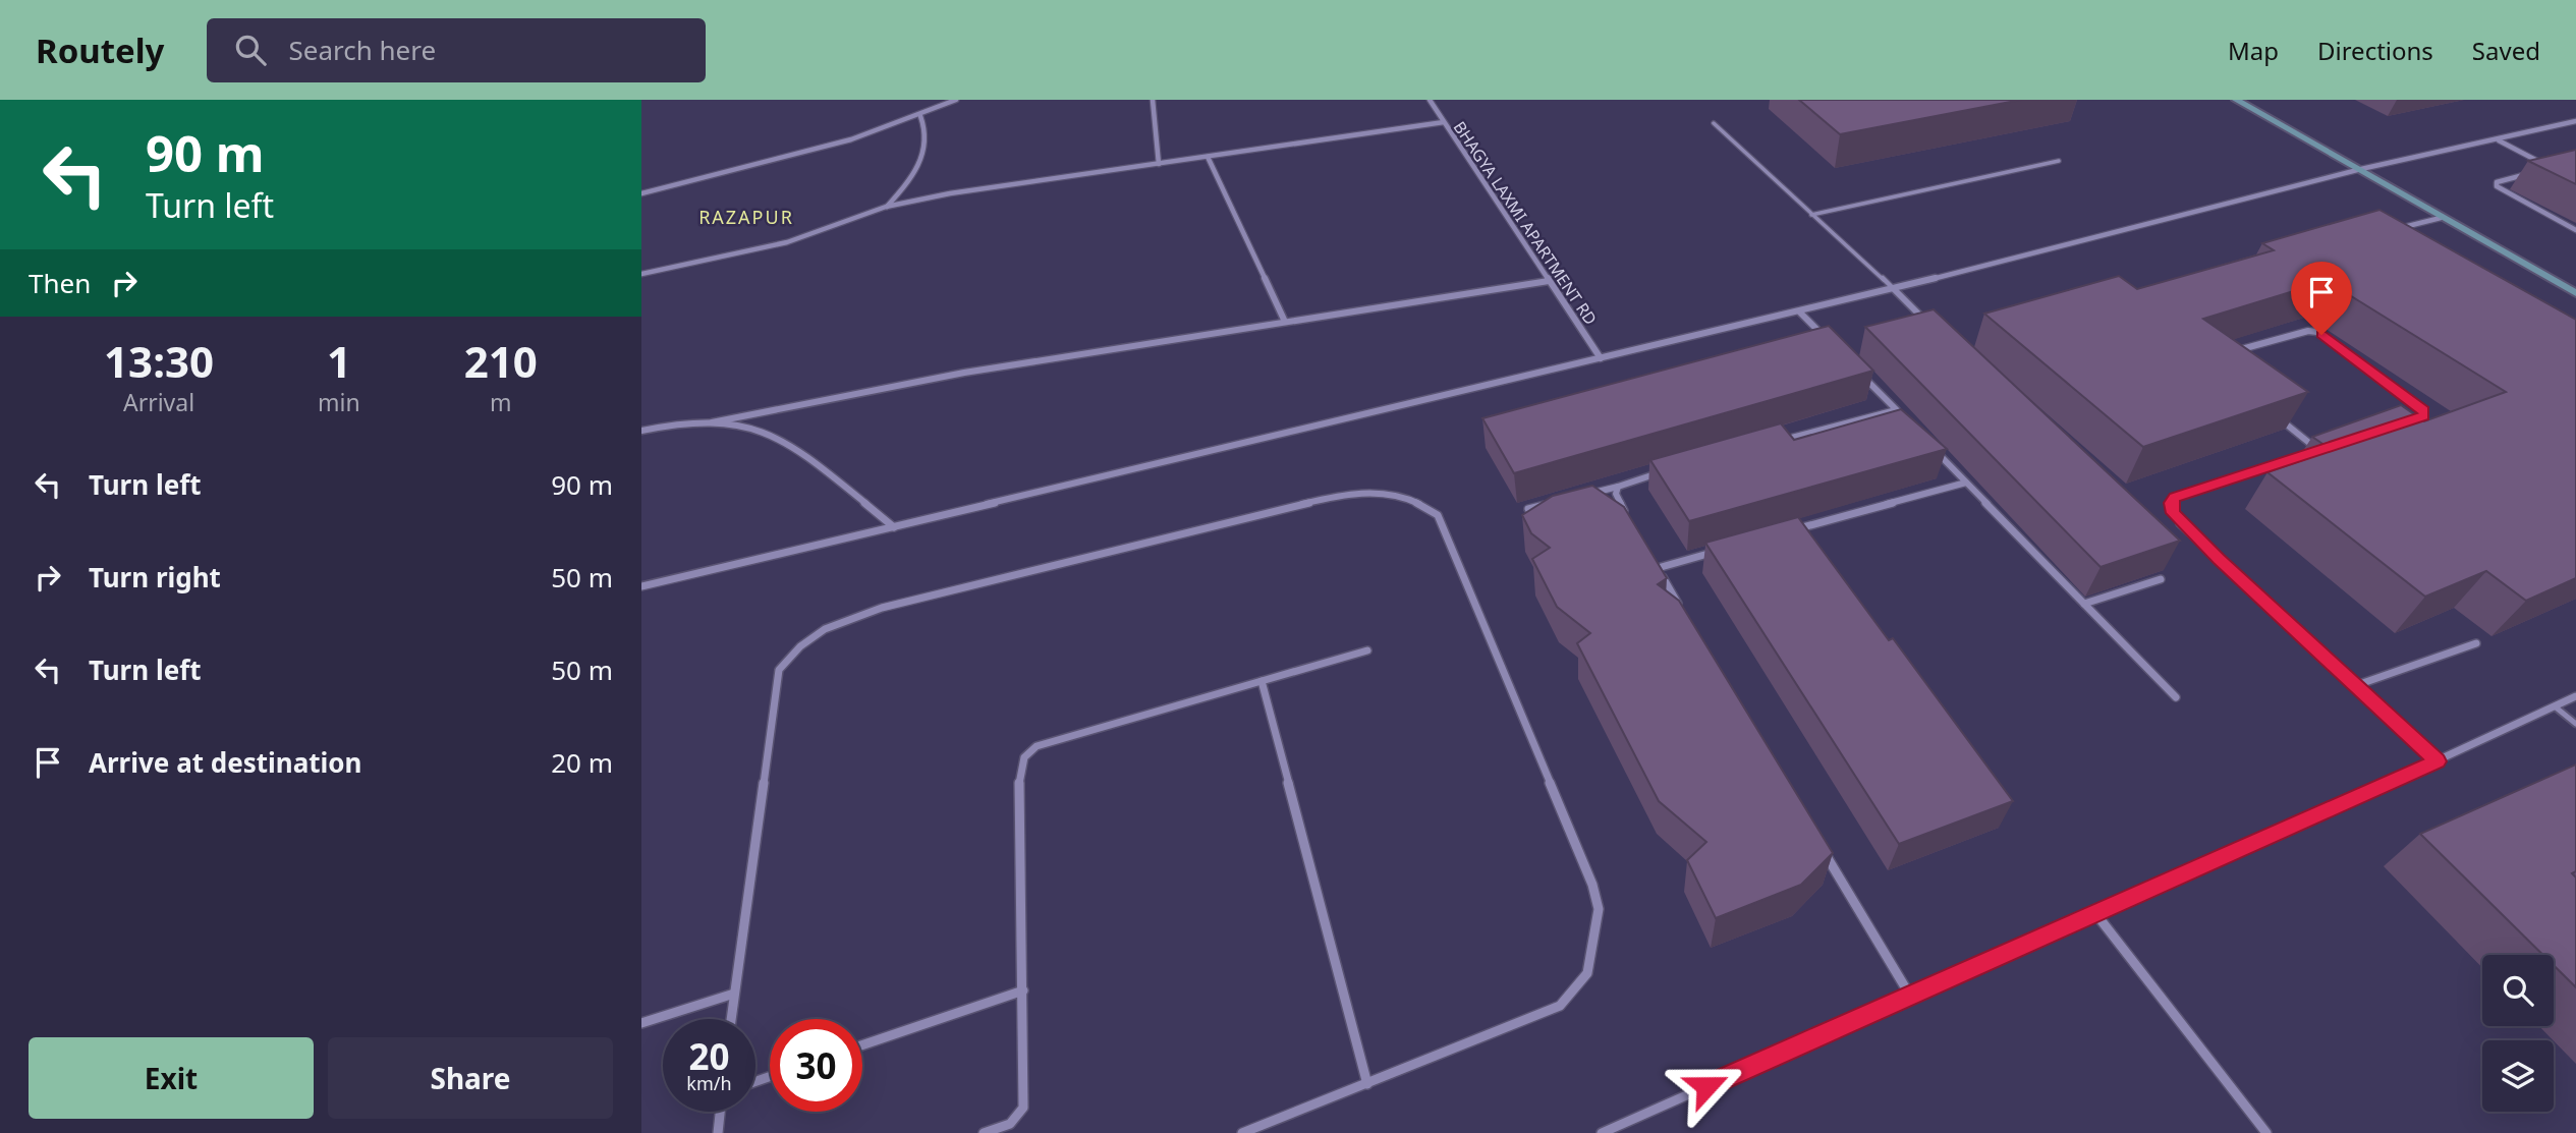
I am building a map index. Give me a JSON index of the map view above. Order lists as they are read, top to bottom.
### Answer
{
  "streets": {
    "street": ["BHAGYA LAXMI APARTMENT RD"]
  },
  "districts": ["RAZAPUR"],
  "page": {
    "header": "Routely",
    "search": "Search here",
    "nav": ["Map", "Directions", "Saved"],
    "turn": ["90 m", "Turn left"],
    "then": "Then",
    "eta": [
      "13:30",
      "Arrival",
      "1",
      "min",
      "210",
      "m"
    ],
    "list": [
      {
        "name": "Turn left",
        "value": "90 m"
      },
      {
        "name": "Turn right",
        "value": "50 m"
      },
      {
        "name": "Turn left",
        "value": "50 m"
      },
      {
        "name": "Arrive at destination",
        "value": "20 m"
      }
    ],
    "speed": "20 km/h",
    "limit": "30",
    "buttons": ["Exit", "Share"]
  }
}
